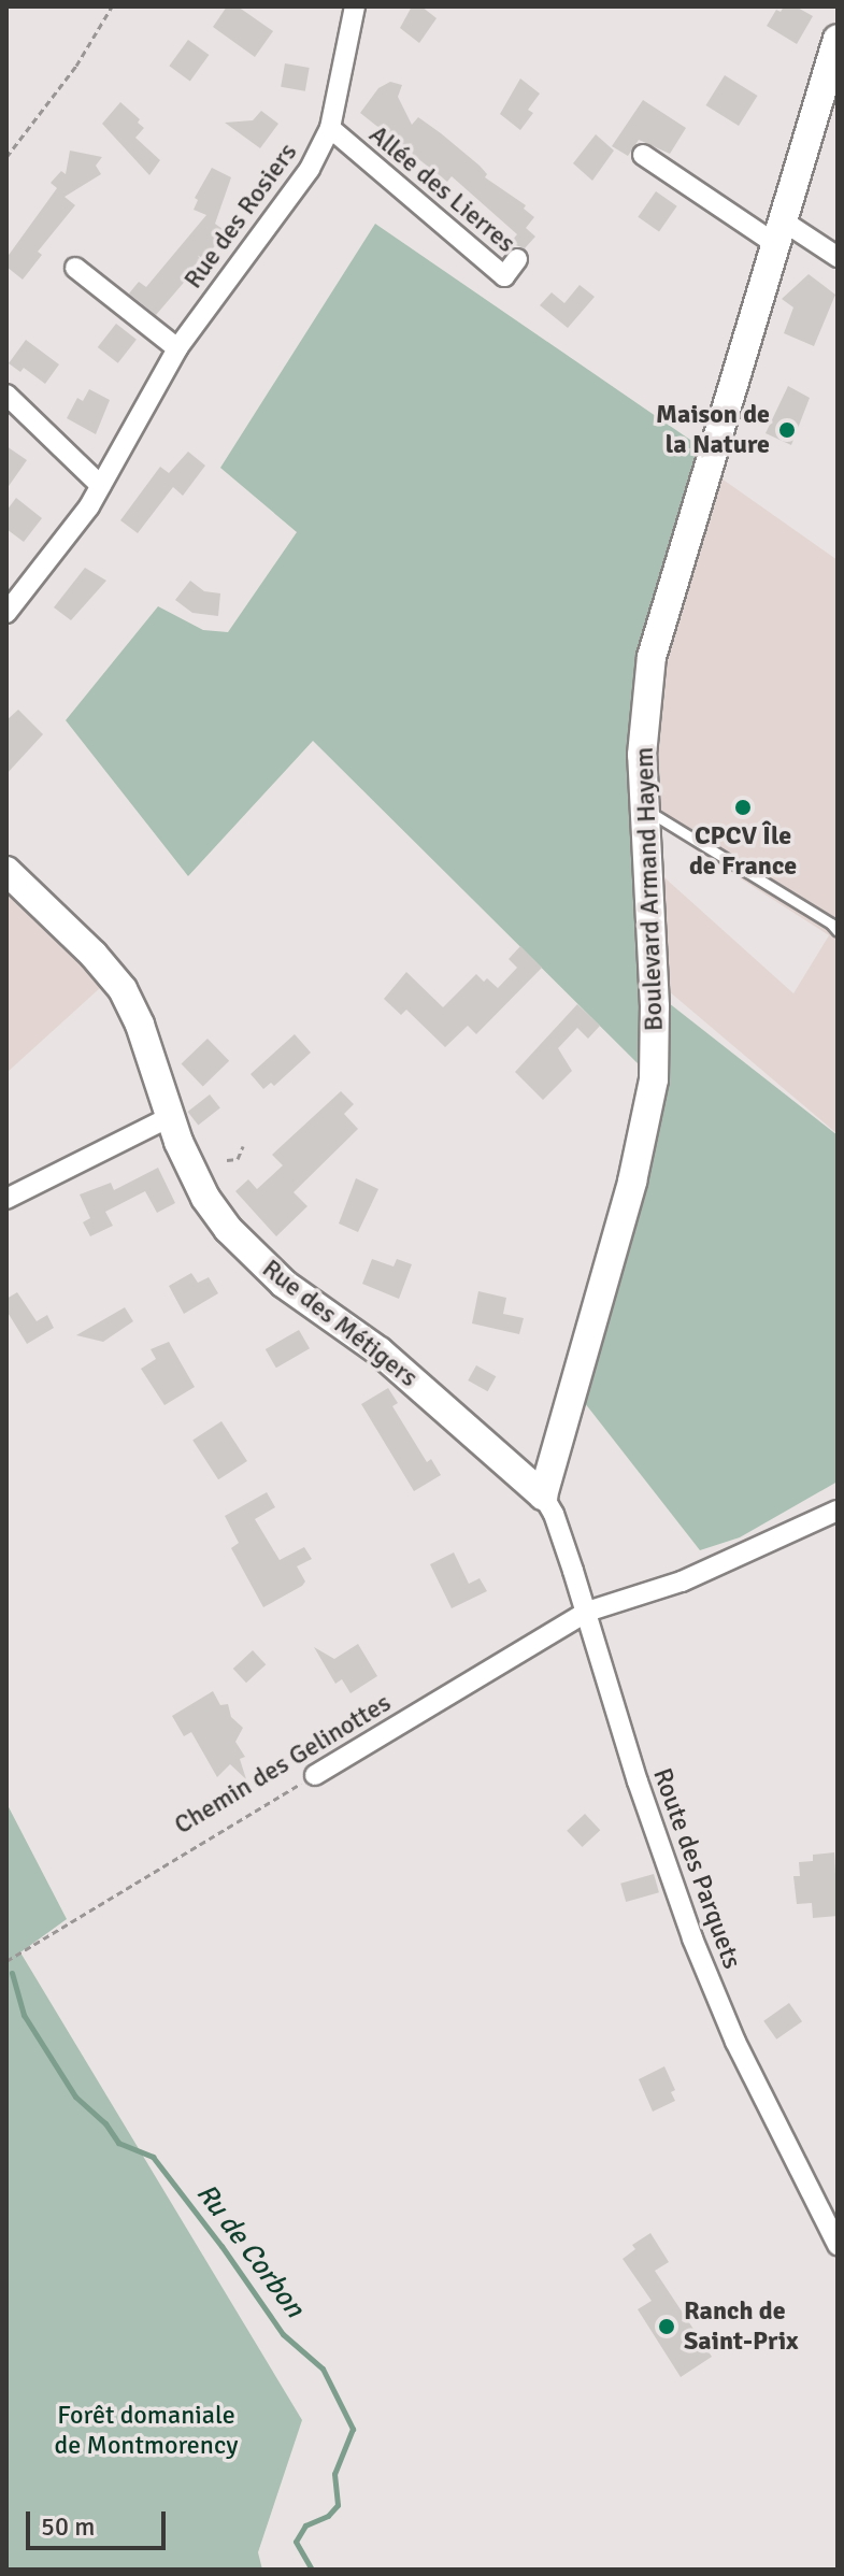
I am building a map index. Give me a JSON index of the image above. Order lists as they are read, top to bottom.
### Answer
{
  "streets": {
    "main road": ["Boulevard Armand Hayem", "Rue des Métigers"],
    "street": [
      "Allée des Lierres",
      "Rue des Rosiers",
      "Chemin des Gelinottes",
      "Route des Parquets"
    ]
  },
  "crossings": [
    ["Allée des Lierres", "Rue des Rosiers"],
    ["Boulevard Armand Hayem", "Rue des Métigers"],
    ["Boulevard Armand Hayem", "Route des Parquets"],
    ["Rue des Métigers", "Route des Parquets"],
    ["Chemin des Gelinottes", "Route des Parquets"]
  ],
  "water": ["Ru de Corbon"],
  "parks": ["Forêt domaniale de Montmorency"],
  "places": ["Maison de la Nature", "CPCV Île de France", "Ranch de Saint-Prix"],
  "scale_bar": "50 m"
}
